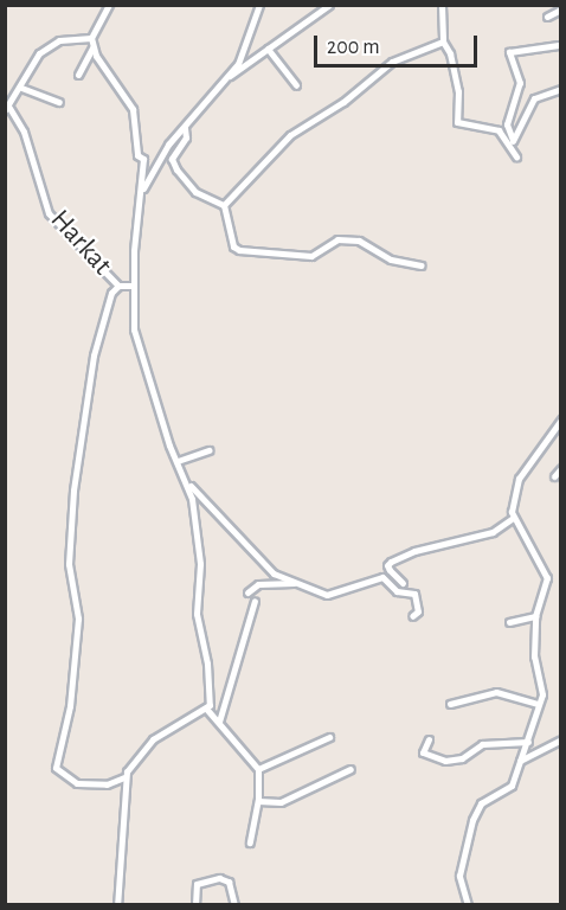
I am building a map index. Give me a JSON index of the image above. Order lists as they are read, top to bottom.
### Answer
{
  "streets": {
    "street": ["Harkat"]
  },
  "scale_bar": "200 m"
}
